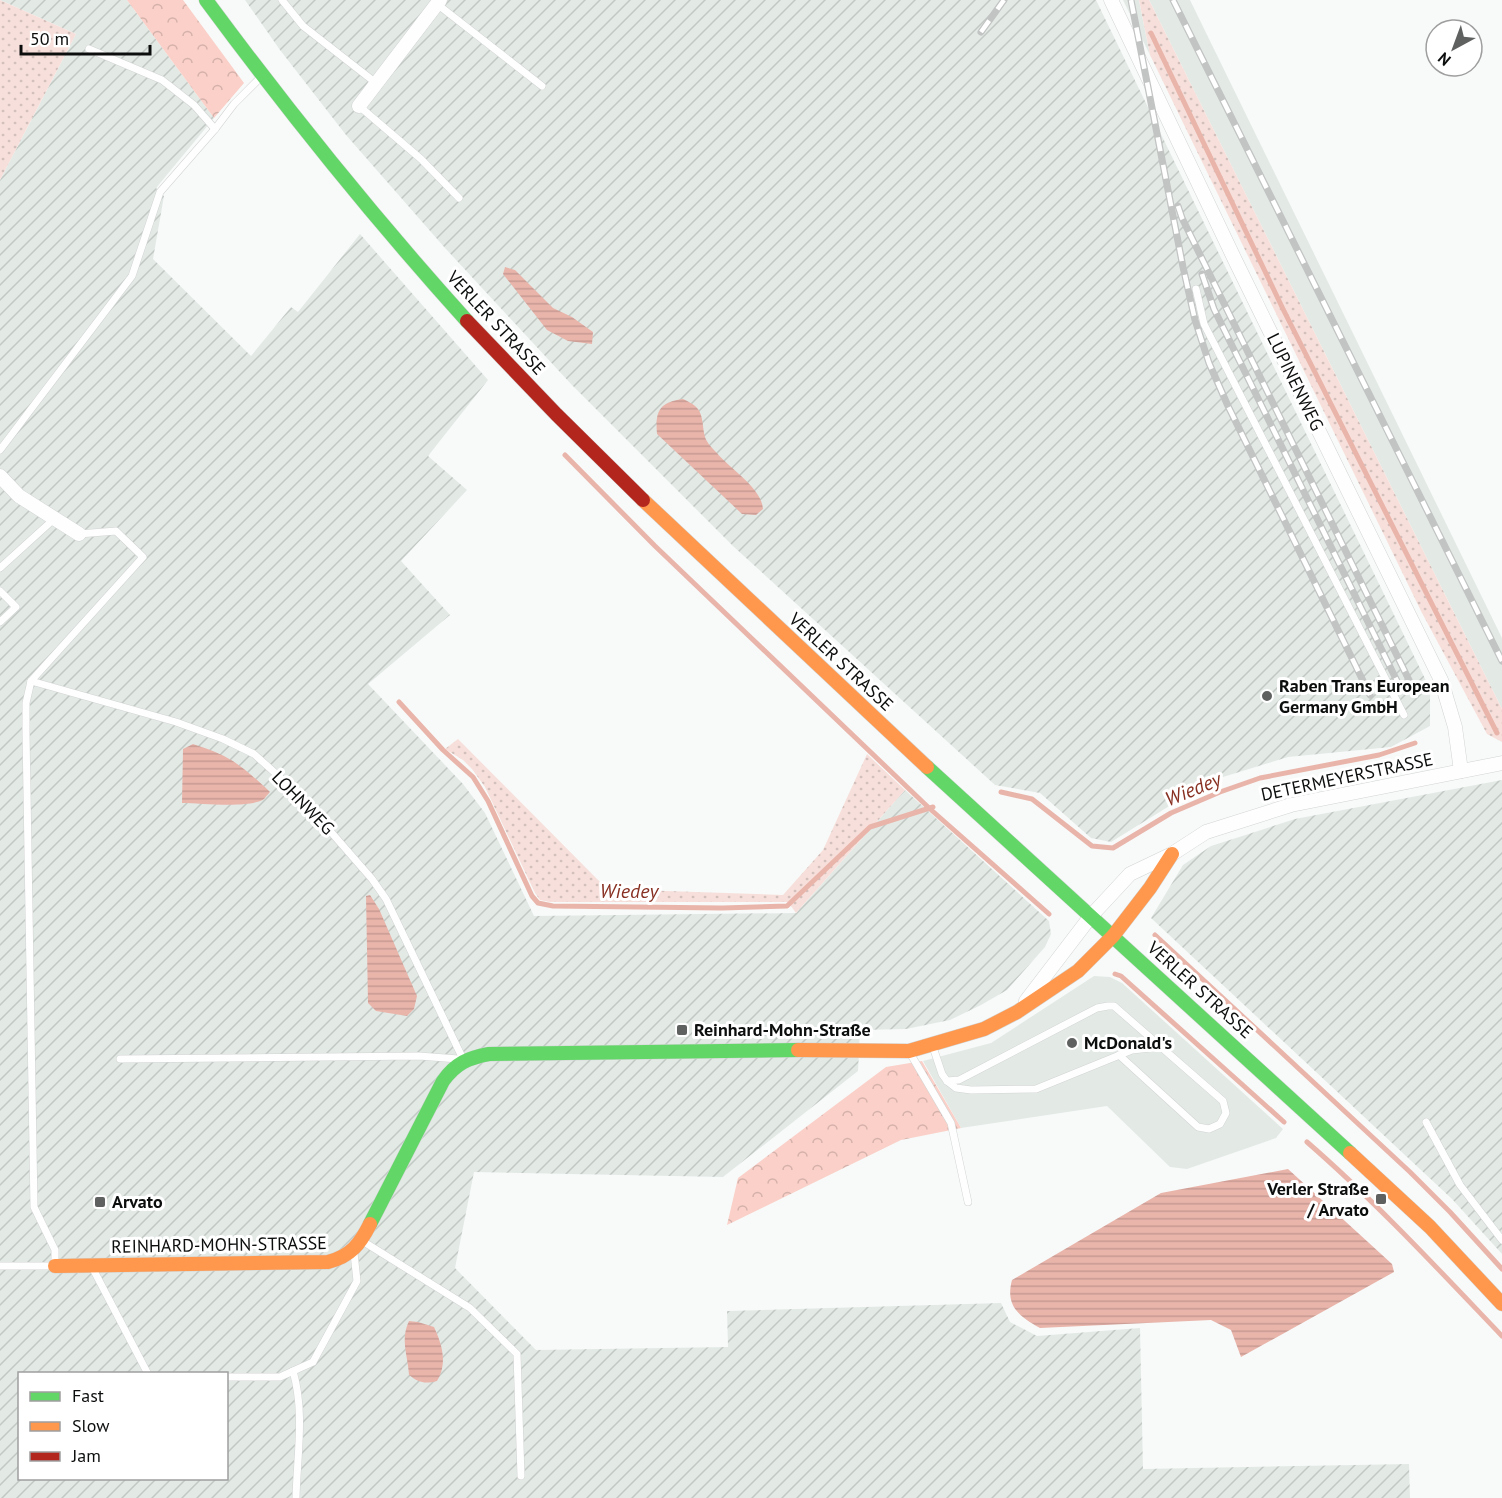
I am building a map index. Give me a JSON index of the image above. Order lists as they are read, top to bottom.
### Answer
{
  "streets": {
    "main road": ["VERLER STRASSE", "DETERMEYERSTRASSE", "REINHARD-MOHN-STRASSE"],
    "street": ["LUPINENWEG"],
    "lane": ["LOHNWEG"]
  },
  "crossings": [
    ["VERLER STRASSE", "DETERMEYERSTRASSE"],
    ["LUPINENWEG", "DETERMEYERSTRASSE"]
  ],
  "water": ["Wiedey"],
  "places": {
    "other": ["Raben Trans European Germany GmbH", "McDonald's"],
    "transit": ["Reinhard-Mohn-Straße", "Verler Straße / Arvato", "Arvato"]
  },
  "legend": ["Fast", "Slow", "Jam"],
  "scale_bar": "50 m",
  "north": "bottom left"
}
